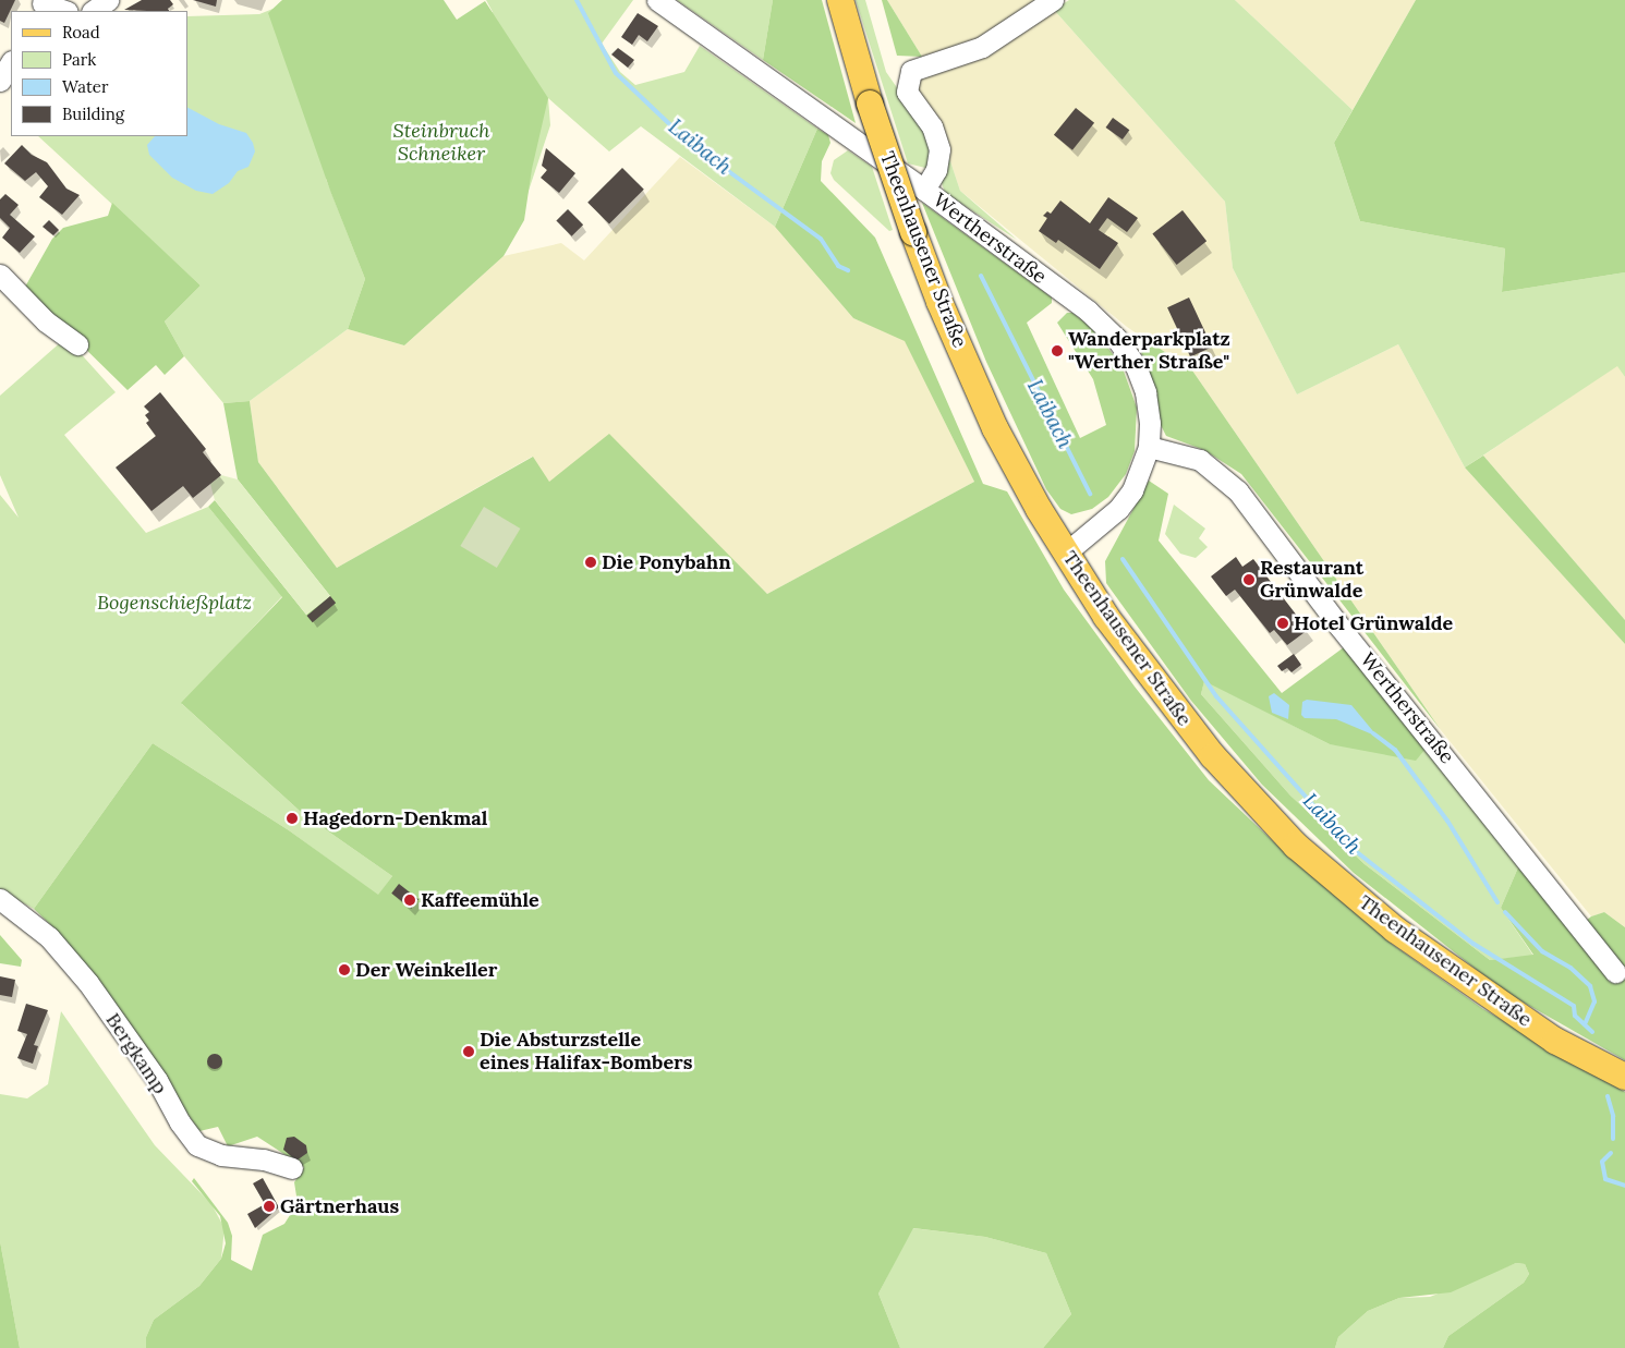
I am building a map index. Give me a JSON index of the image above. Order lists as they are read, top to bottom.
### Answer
{
  "streets": {
    "main road": ["Theenhausener Straße"],
    "street": ["Wertherstraße", "Bergkamp"]
  },
  "crossings": [
    ["Wertherstraße", "Theenhausener Straße"]
  ],
  "water": ["Laibach"],
  "parks": ["Steinbruch Schneiker", "Bogenschießplatz"],
  "places": [
    "Wanderparkplatz \"Werther Straße\"",
    "Die Ponybahn",
    "Restaurant Grünwalde",
    "Hotel Grünwalde",
    "Hagedorn-Denkmal",
    "Kaffeemühle",
    "Der Weinkeller",
    "Die Absturzstelle eines Halifax-Bombers",
    "Gärtnerhaus"
  ],
  "legend": [
    "Road",
    "Park",
    "Water",
    "Building"
  ]
}
